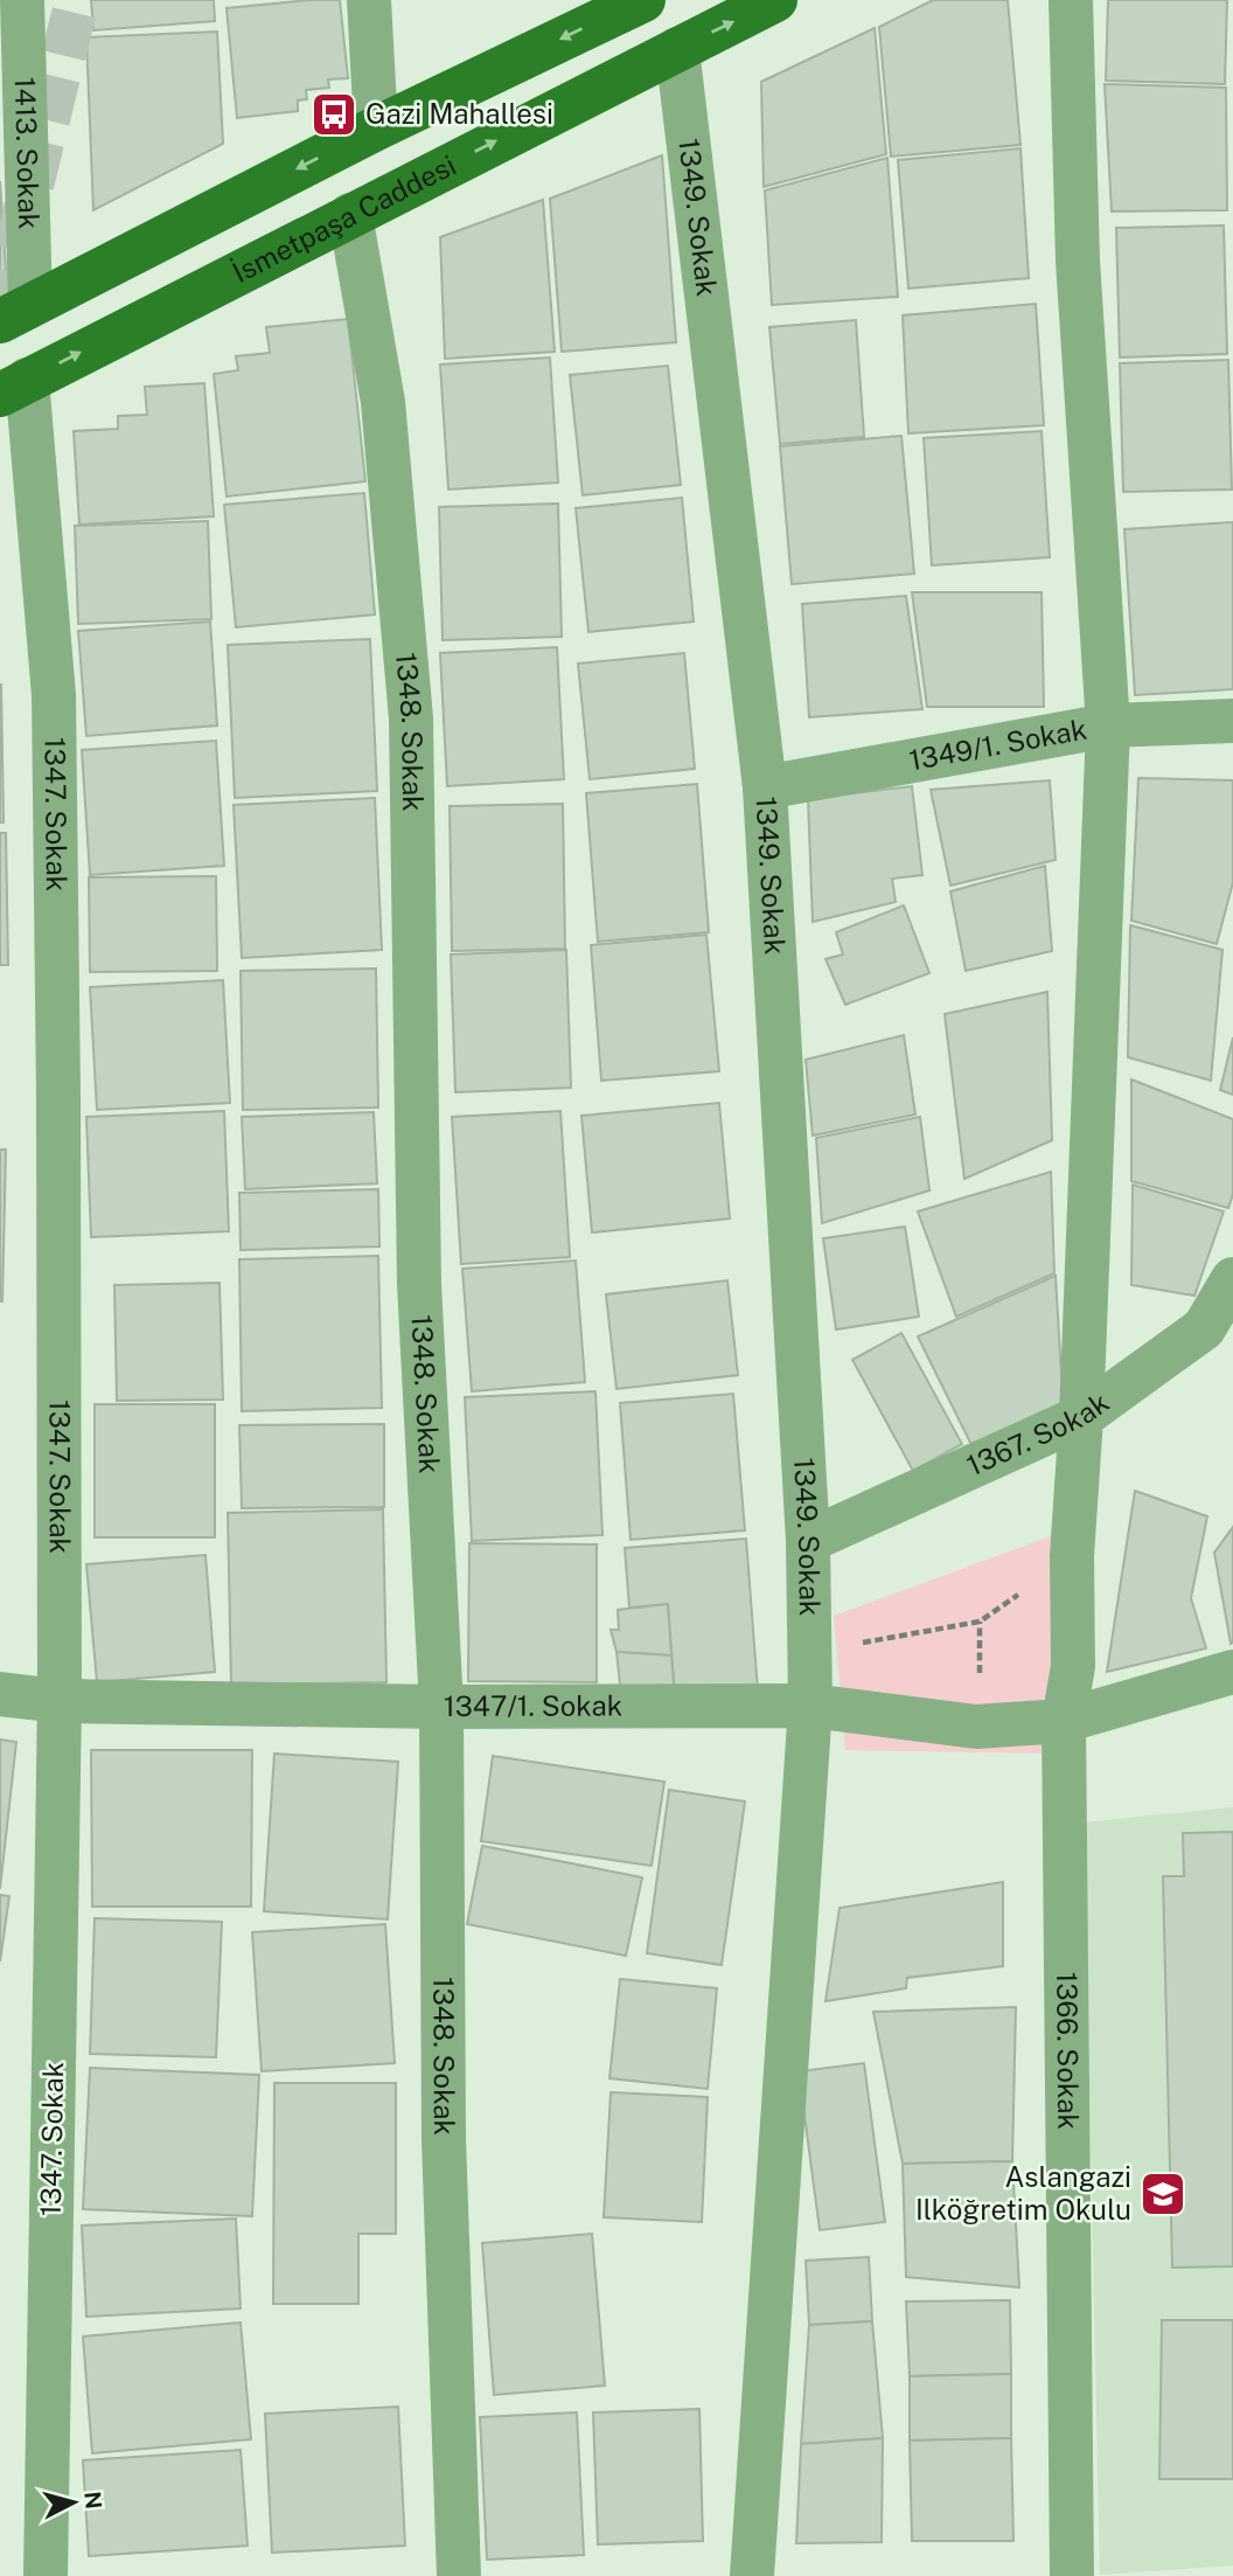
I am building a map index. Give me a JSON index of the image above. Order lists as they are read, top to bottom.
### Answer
{
  "streets": {
    "main road": ["İsmetpaşa Caddesi"],
    "street": [
      "1413. Sokak",
      "1349. Sokak",
      "1348. Sokak",
      "1349/1. Sokak",
      "1347. Sokak",
      "1367. Sokak",
      "1347/1. Sokak",
      "1366. Sokak"
    ]
  },
  "crossings": [
    ["1349. Sokak", "İsmetpaşa Caddesi"],
    ["1349. Sokak", "1349/1. Sokak"],
    ["1349. Sokak", "1367. Sokak"],
    ["1349. Sokak", "1347/1. Sokak"],
    ["İsmetpaşa Caddesi", "1348. Sokak"],
    ["İsmetpaşa Caddesi", "1347. Sokak"],
    ["1348. Sokak", "1347/1. Sokak"],
    ["1349/1. Sokak", "1366. Sokak"],
    ["1347. Sokak", "1347/1. Sokak"],
    ["1367. Sokak", "1366. Sokak"],
    ["1347/1. Sokak", "1366. Sokak"]
  ],
  "places": {
    "bus stop": ["Gazi Mahallesi"],
    "school or university": ["Aslangazi Ilköğretim Okulu"]
  },
  "north": "right"
}
